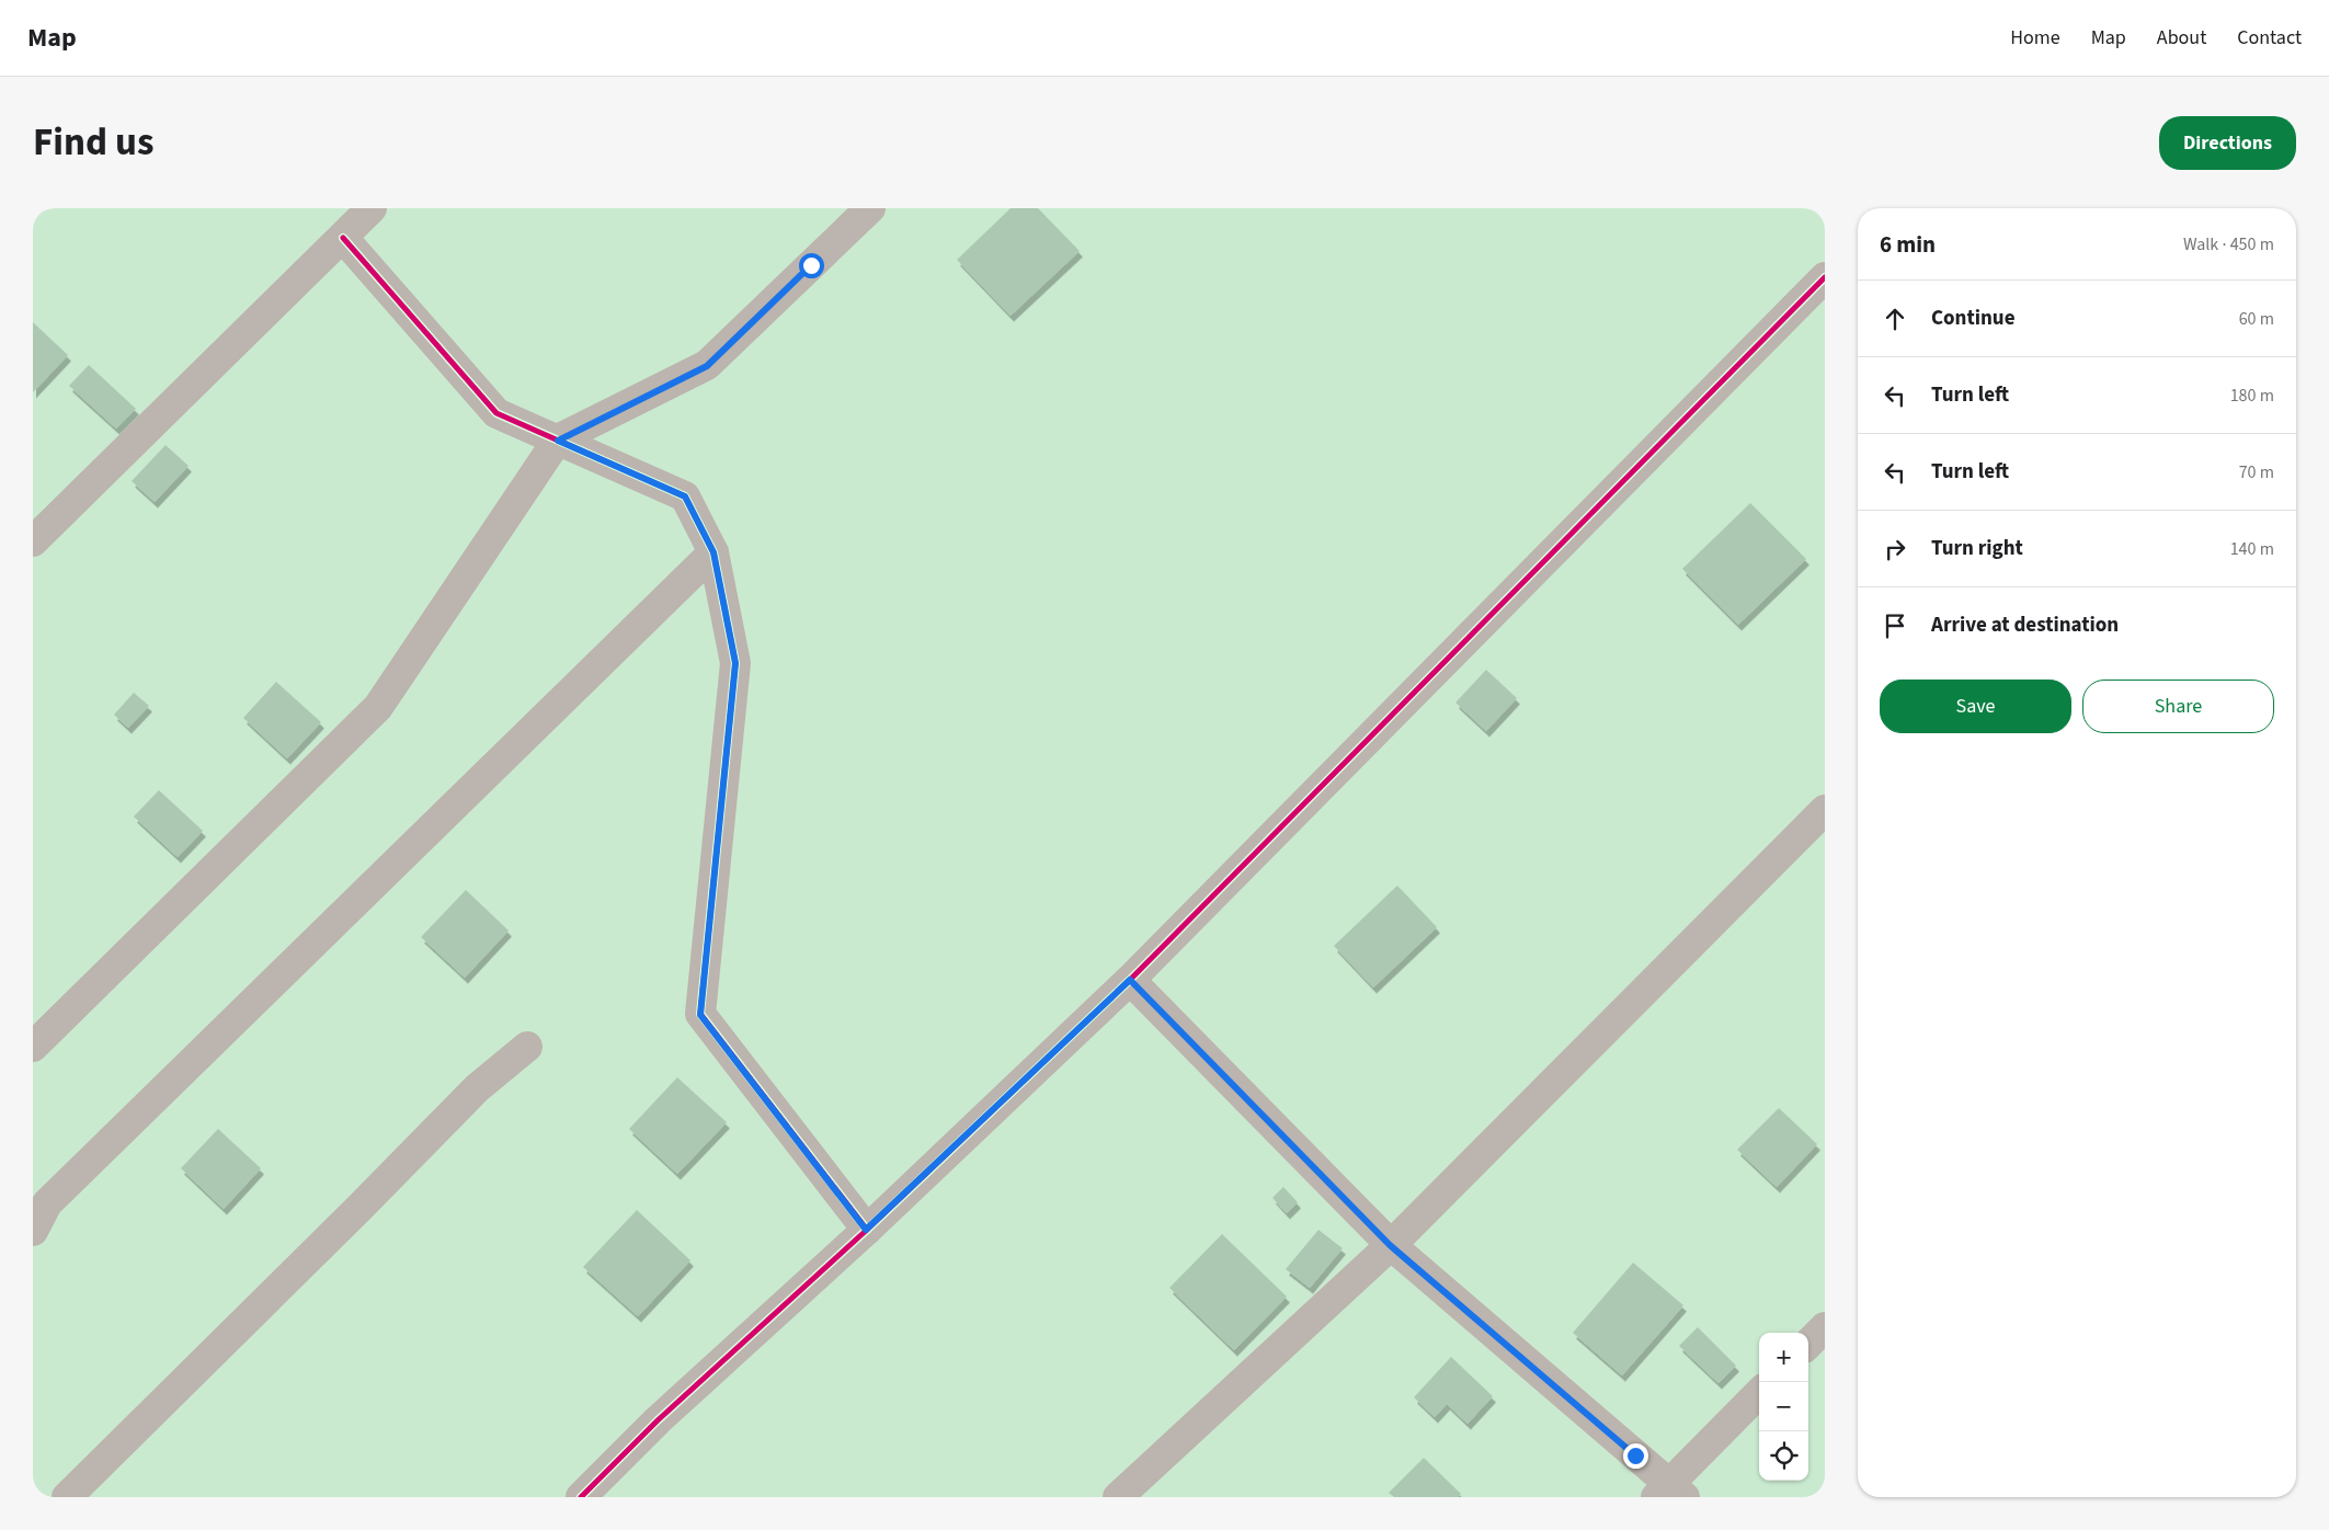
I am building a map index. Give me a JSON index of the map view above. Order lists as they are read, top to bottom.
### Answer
{
  "page": {
    "header": "Map",
    "nav": [
      "Home",
      "Map",
      "About",
      "Contact"
    ],
    "title": "Find us",
    "buttons": [
      "Directions",
      ["Save", "Share"]
    ],
    "heading": ["6 min", "Walk · 450 m"],
    "list": [
      ["Continue", "60 m"],
      ["Turn left", "180 m"],
      ["Turn left", "70 m"],
      ["Turn right", "140 m"],
      "Arrive at destination"
    ],
    "map_buttons": ["+", "−"]
  }
}
